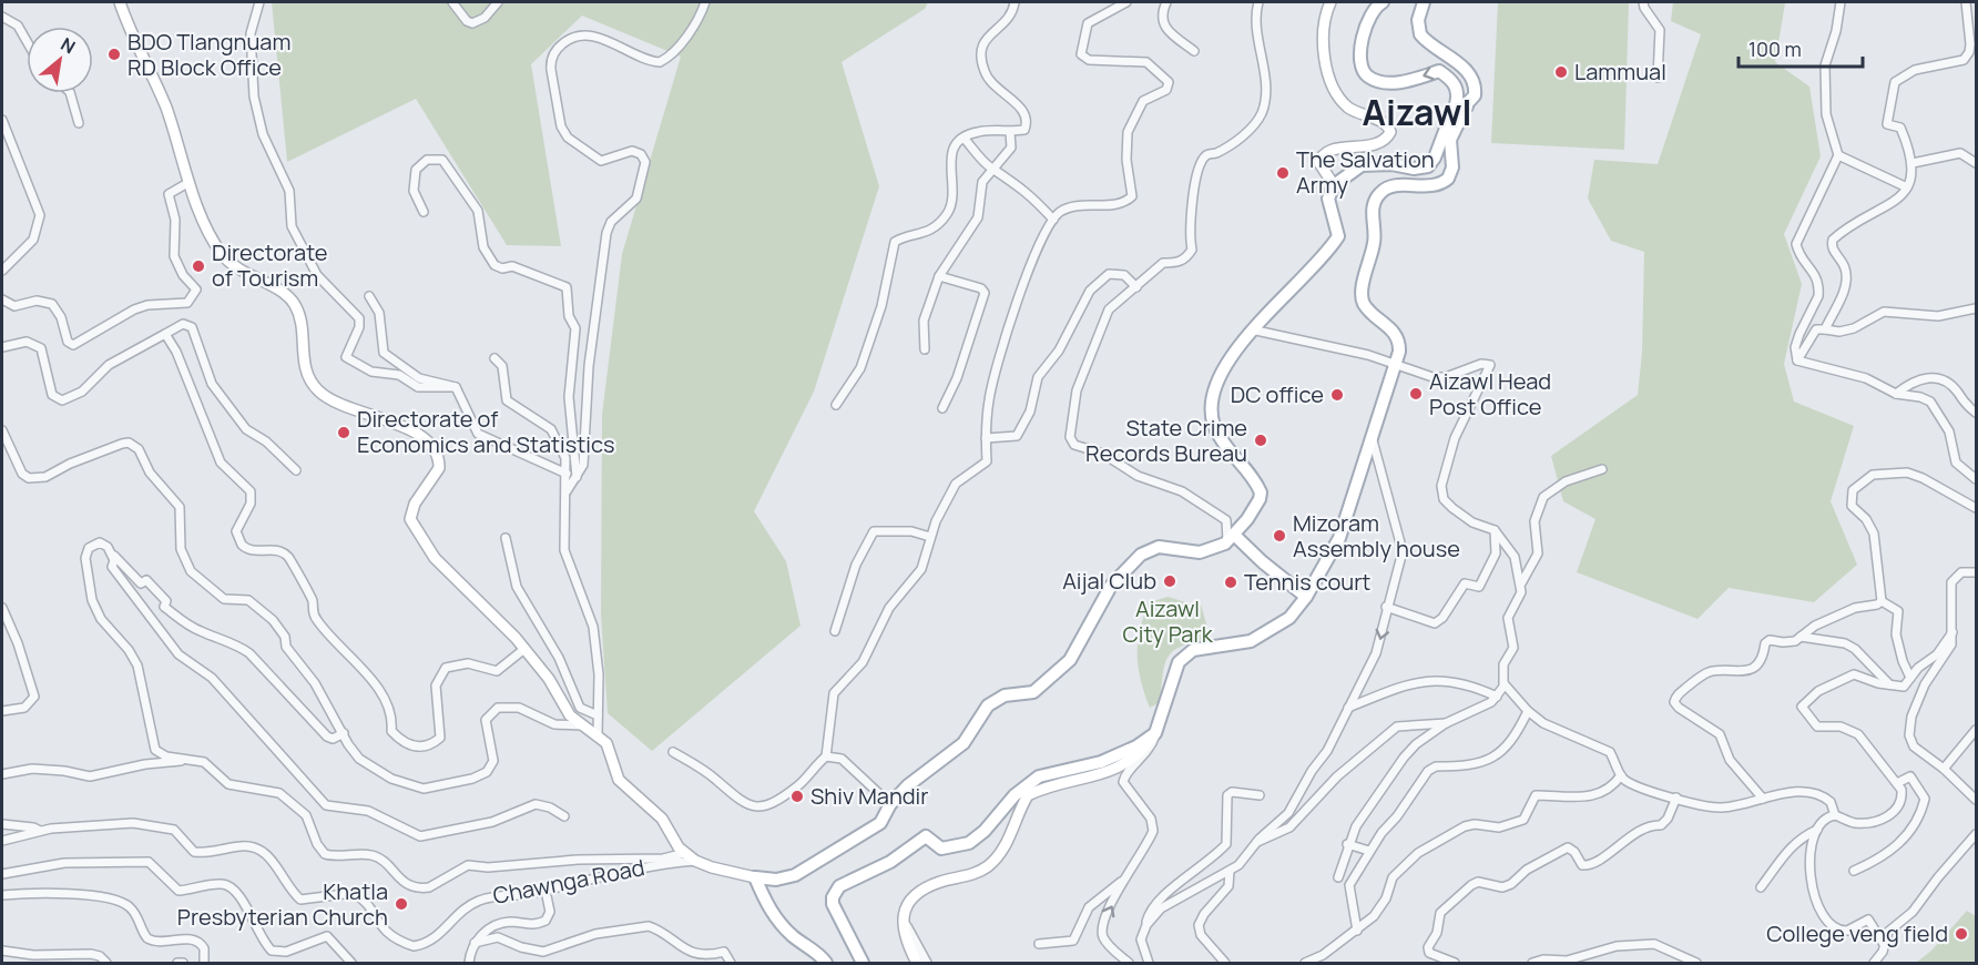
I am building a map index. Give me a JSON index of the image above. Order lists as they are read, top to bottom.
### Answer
{
  "streets": {
    "street": ["Chawnga Road"]
  },
  "districts": ["Aizawl"],
  "parks": ["Aizawl City Park"],
  "places": [
    "BDO Tlangnuam RD Block Office",
    "Lammual",
    "The Salvation Army",
    "Directorate of Tourism",
    "Aizawl Head Post Office",
    "DC office",
    "Directorate of Economics and Statistics",
    "State Crime Records Bureau",
    "Mizoram Assembly house",
    "Aijal Club",
    "Tennis court",
    "Shiv Mandir",
    "Khatla Presbyterian Church",
    "College veng field"
  ],
  "scale_bar": "100 m",
  "north": "top right"
}
